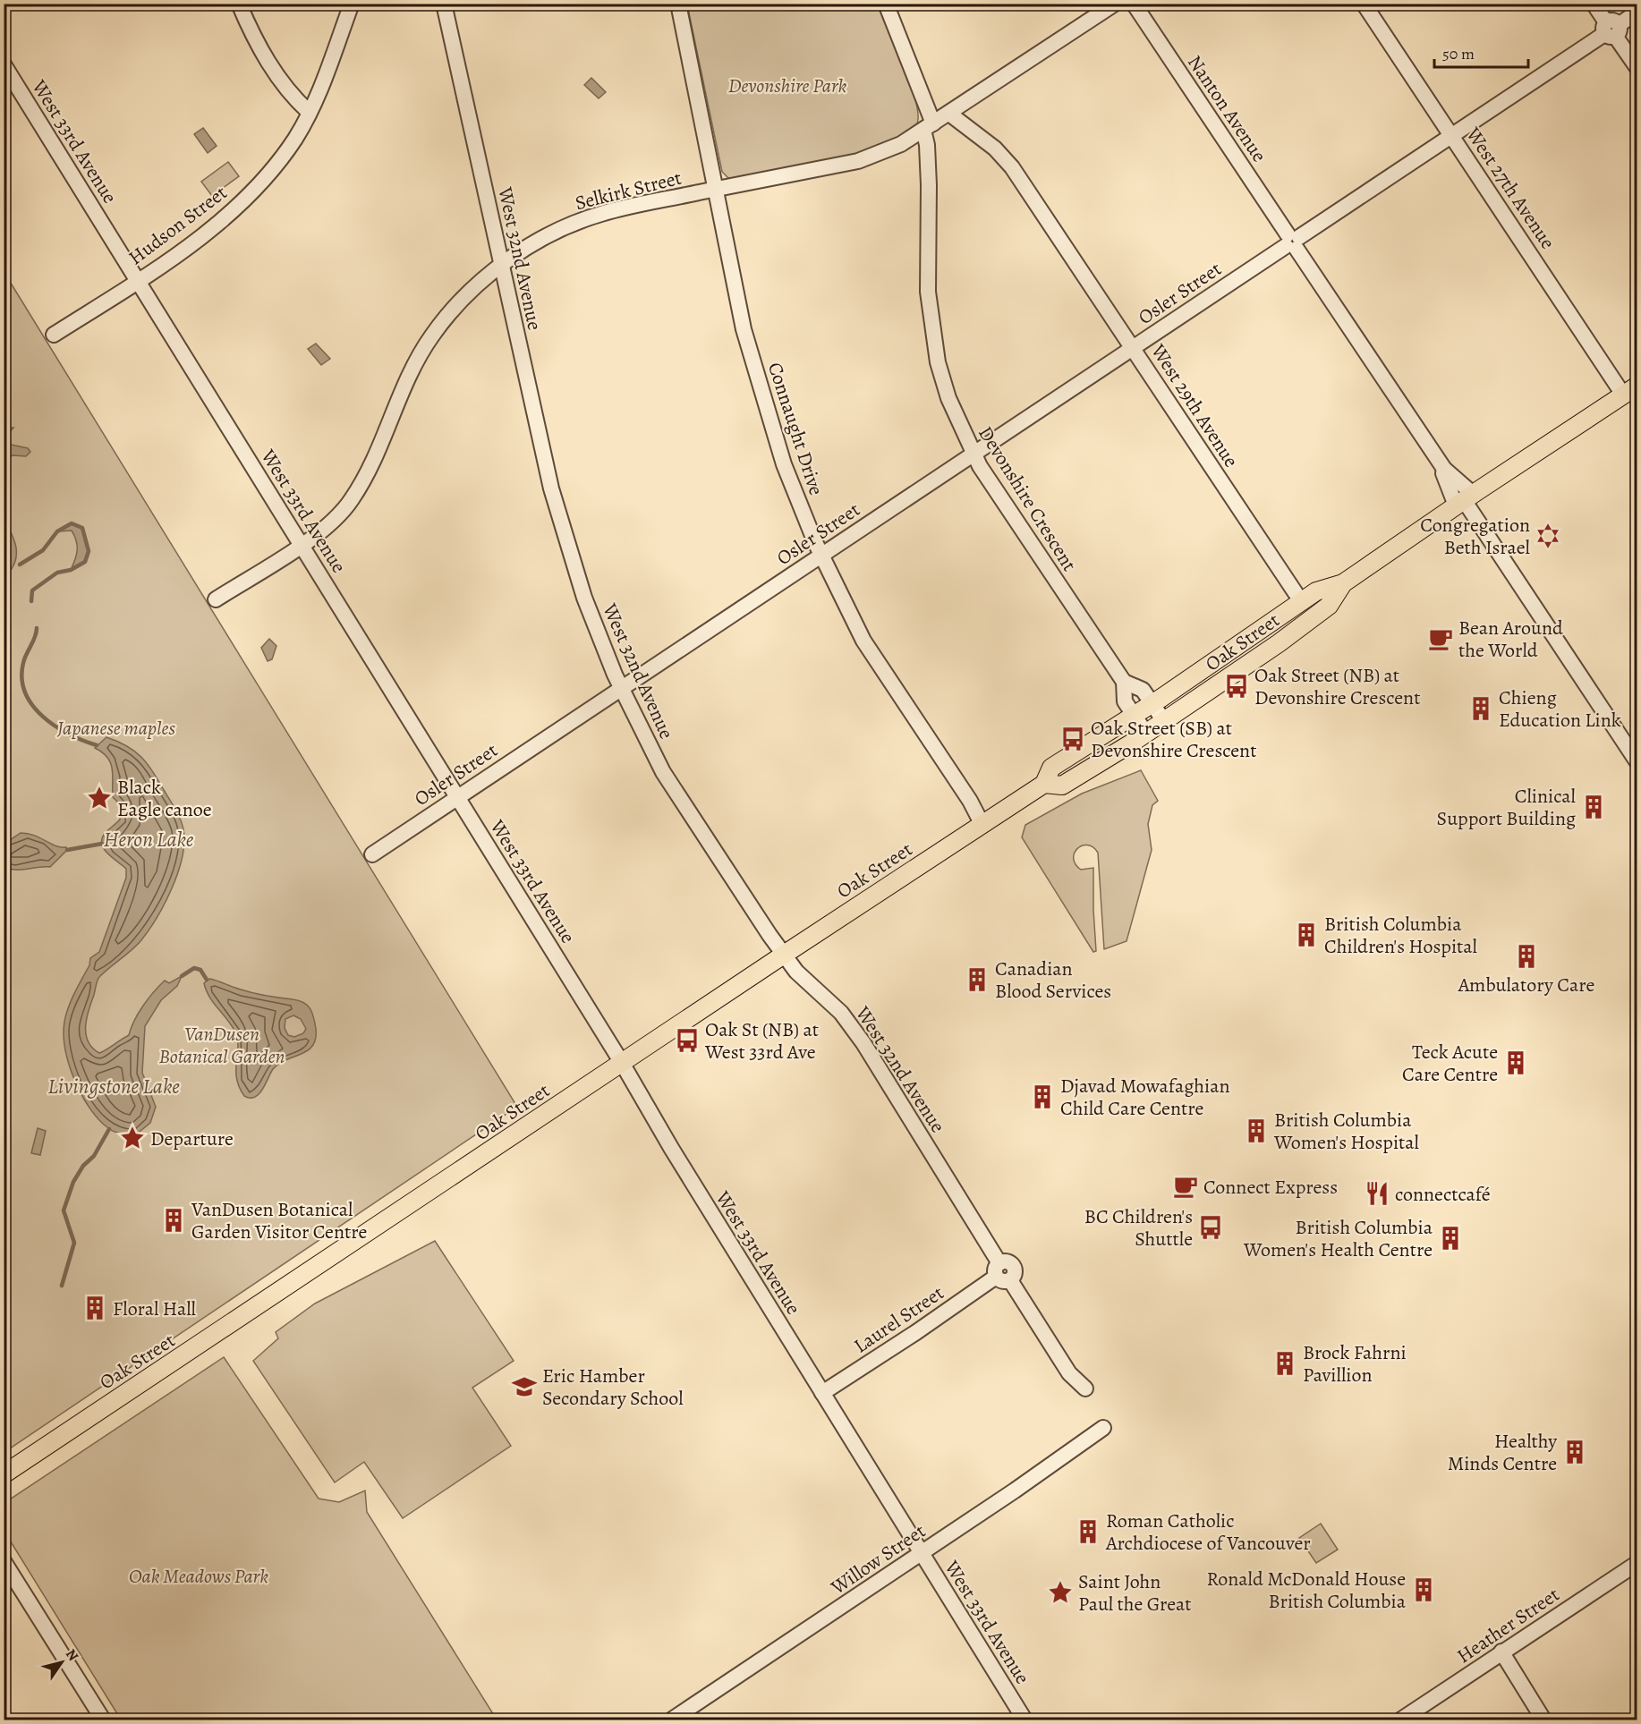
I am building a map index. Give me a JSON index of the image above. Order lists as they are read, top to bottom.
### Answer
{
  "streets": {
    "main road": ["Oak Street"],
    "street": [
      "Nanton Avenue",
      "West 33rd Avenue",
      "West 27th Avenue",
      "Selkirk Street",
      "Hudson Street",
      "West 32nd Avenue",
      "Osler Street",
      "West 29th Avenue",
      "Connaught Drive",
      "Devonshire Crescent",
      "Laurel Street",
      "Willow Street",
      "Heather Street"
    ]
  },
  "crossings": [
    ["Nanton Avenue", "Osler Street"],
    ["Nanton Avenue", "Oak Street"],
    ["West 33rd Avenue", "Selkirk Street"],
    ["West 33rd Avenue", "Hudson Street"],
    ["West 33rd Avenue", "Osler Street"],
    ["West 33rd Avenue", "Oak Street"],
    ["West 33rd Avenue", "Laurel Street"],
    ["West 33rd Avenue", "Willow Street"],
    ["West 27th Avenue", "Osler Street"],
    ["West 27th Avenue", "Oak Street"],
    ["Selkirk Street", "West 32nd Avenue"],
    ["Selkirk Street", "West 29th Avenue"],
    ["Selkirk Street", "Connaught Drive"],
    ["Selkirk Street", "Devonshire Crescent"],
    ["West 32nd Avenue", "Osler Street"],
    ["West 32nd Avenue", "Oak Street"],
    ["West 32nd Avenue", "Laurel Street"],
    ["Osler Street", "West 29th Avenue"],
    ["Osler Street", "Connaught Drive"],
    ["Osler Street", "Devonshire Crescent"],
    ["West 29th Avenue", "Oak Street"],
    ["Connaught Drive", "Oak Street"],
    ["Devonshire Crescent", "Oak Street"]
  ],
  "water": ["Heron Lake", "Livingstone Lake"],
  "parks": [
    "Devonshire Park",
    "Japanese maples",
    "VanDusen Botanical Garden",
    "Oak Meadows Park"
  ],
  "places": {
    "synagogue": ["Congregation Beth Israel"],
    "cafe": ["Bean Around the World", "Connect Express"],
    "bus stop": [
      "Oak Street (NB) at Devonshire Crescent",
      "Oak Street (SB) at Devonshire Crescent",
      "Oak St (NB) at West 33rd Ave",
      "BC Children's Shuttle"
    ],
    "building": [
      "Chieng Education Link",
      "Clinical Support Building",
      "British Columbia Children's Hospital",
      "Ambulatory Care",
      "Canadian Blood Services",
      "Teck Acute Care Centre",
      "Djavad Mowafaghian Child Care Centre",
      "British Columbia Women's Hospital",
      "VanDusen Botanical Garden Visitor Centre",
      "British Columbia Women's Health Centre",
      "Floral Hall",
      "Brock Fahrni Pavillion",
      "Healthy Minds Centre",
      "Roman Catholic Archdiocese of Vancouver",
      "Ronald McDonald House British Columbia"
    ],
    "place": ["Black Eagle canoe", "Departure", "Saint John Paul the Great"],
    "restaurant": ["connectcafé"],
    "school or university": ["Eric Hamber Secondary School"]
  },
  "scale_bar": "50 m",
  "north": "top right"
}
